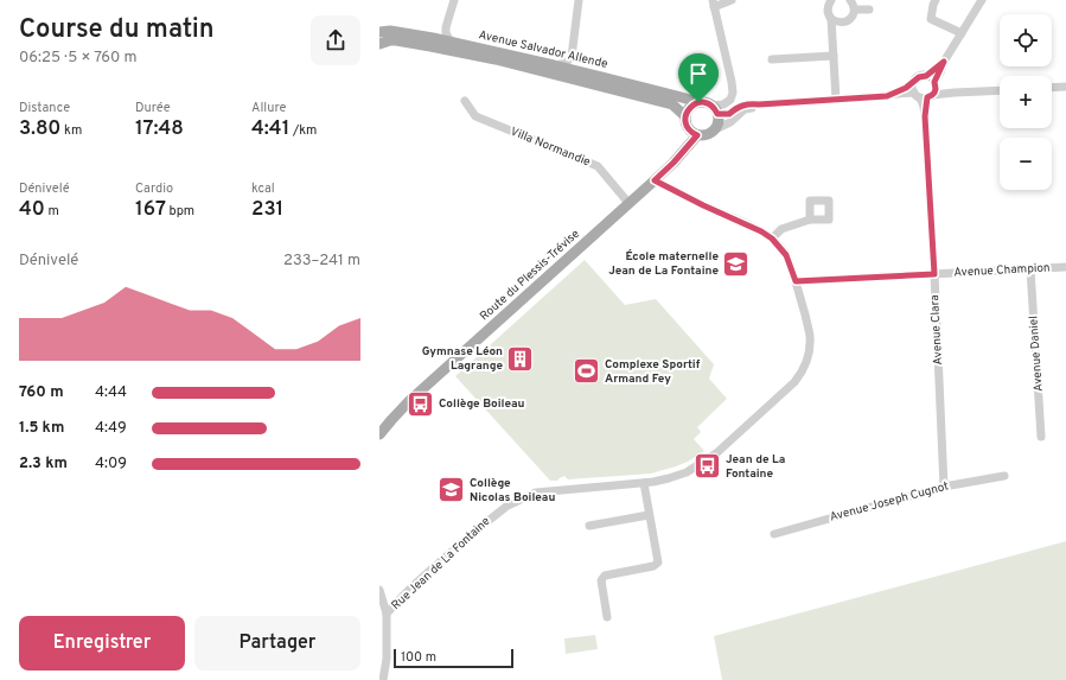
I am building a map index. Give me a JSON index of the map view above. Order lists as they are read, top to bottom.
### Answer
{
  "streets": {
    "main road": ["Avenue Salvador Allende", "Route du Plessis-Trévise"],
    "street": [
      "Villa Normandie",
      "Avenue Champion",
      "Avenue Clara",
      "Avenue Daniel",
      "Avenue Joseph Cugnot",
      "Rue Jean de La Fontaine"
    ]
  },
  "crossings": [
    ["Avenue Salvador Allende", "Route du Plessis-Trévise"],
    ["Villa Normandie", "Route du Plessis-Trévise"],
    ["Avenue Champion", "Avenue Clara"],
    ["Avenue Champion", "Avenue Daniel"],
    ["Avenue Champion", "Rue Jean de La Fontaine"],
    ["Route du Plessis-Trévise", "Rue Jean de La Fontaine"],
    ["Avenue Clara", "Avenue Joseph Cugnot"]
  ],
  "places": {
    "school or university": ["École maternelle Jean de La Fontaine", "Collège Nicolas Boileau"],
    "building": ["Gymnase Léon Lagrange"],
    "sports": ["Complexe Sportif Armand Fey"],
    "bus stop": ["Collège Boileau", "Jean de La Fontaine"]
  },
  "scale_bar": "100 m",
  "page": {
    "heading": ["Course du matin", "06:25 · 5 × 760 m"],
    "map_buttons": ["+", "−"],
    "stats": [
      ["Distance", "3.80 km"],
      ["Durée", "17:48"],
      ["Allure", "4:41 /km"],
      ["Dénivelé", "40 m"],
      ["Cardio", "167 bpm"],
      ["kcal", "231"]
    ],
    "chart": ["Dénivelé", "233–241 m"],
    "list": [
      {
        "name": "760 m",
        "note": "4:44"
      },
      {
        "name": "1.5 km",
        "note": "4:49"
      },
      {
        "name": "2.3 km",
        "note": "4:09"
      }
    ],
    "buttons": ["Enregistrer", "Partager"],
    "scale": "100 m"
  }
}
